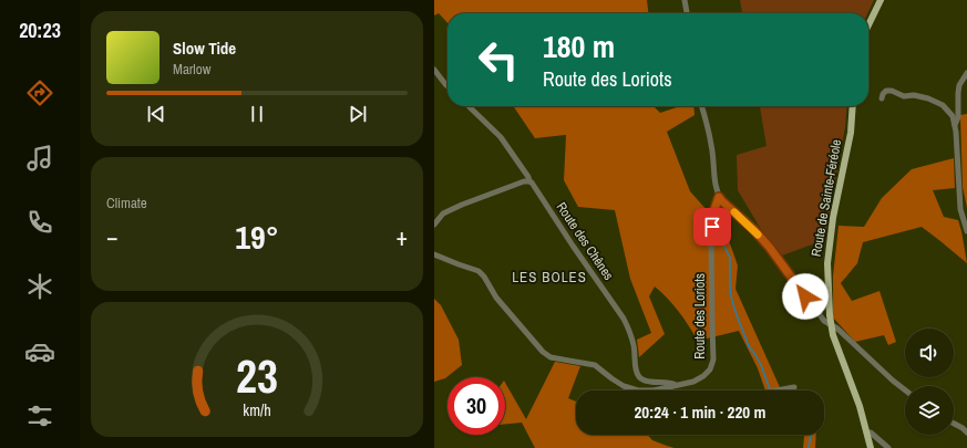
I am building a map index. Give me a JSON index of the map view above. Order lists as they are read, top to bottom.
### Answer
{
  "streets": {
    "main road": ["Route de Sainte-Féréole"],
    "street": ["Route des Chênes", "Route des Loriots"]
  },
  "crossings": [
    ["Route des Chênes", "Route des Loriots"]
  ],
  "districts": ["LES BOLES"],
  "page": {
    "tabs": "20:23",
    "turn": ["180 m", "Route des Loriots"],
    "song": ["Slow Tide", "Marlow"],
    "tile": "Climate",
    "heat": ["−", "19°", "+"],
    "limit": "30",
    "trip": "20:24 · 1 min · 220 m",
    "gauge": ["23", "km/h"]
  }
}
